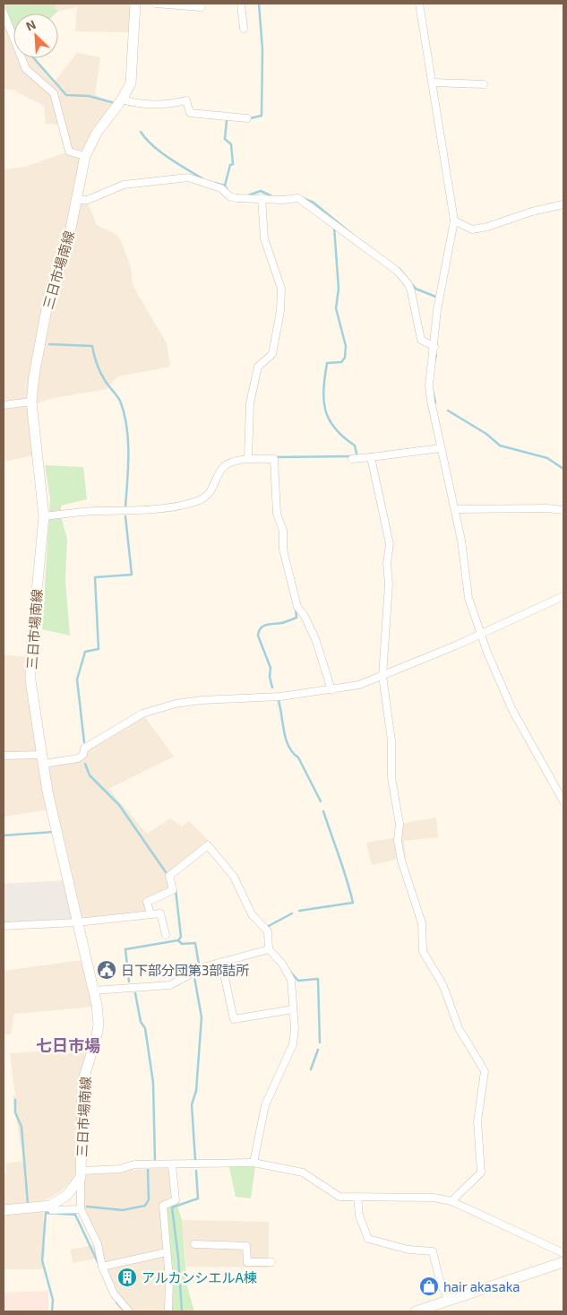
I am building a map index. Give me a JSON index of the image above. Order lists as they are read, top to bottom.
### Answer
{
  "streets": {
    "main road": ["三日市場南線"]
  },
  "districts": ["七日市場"],
  "places": {
    "public building": ["日下部分団第3部詰所"],
    "building": ["アルカンシエルA棟"],
    "shop": ["hair akasaka"]
  },
  "north": "top left"
}
